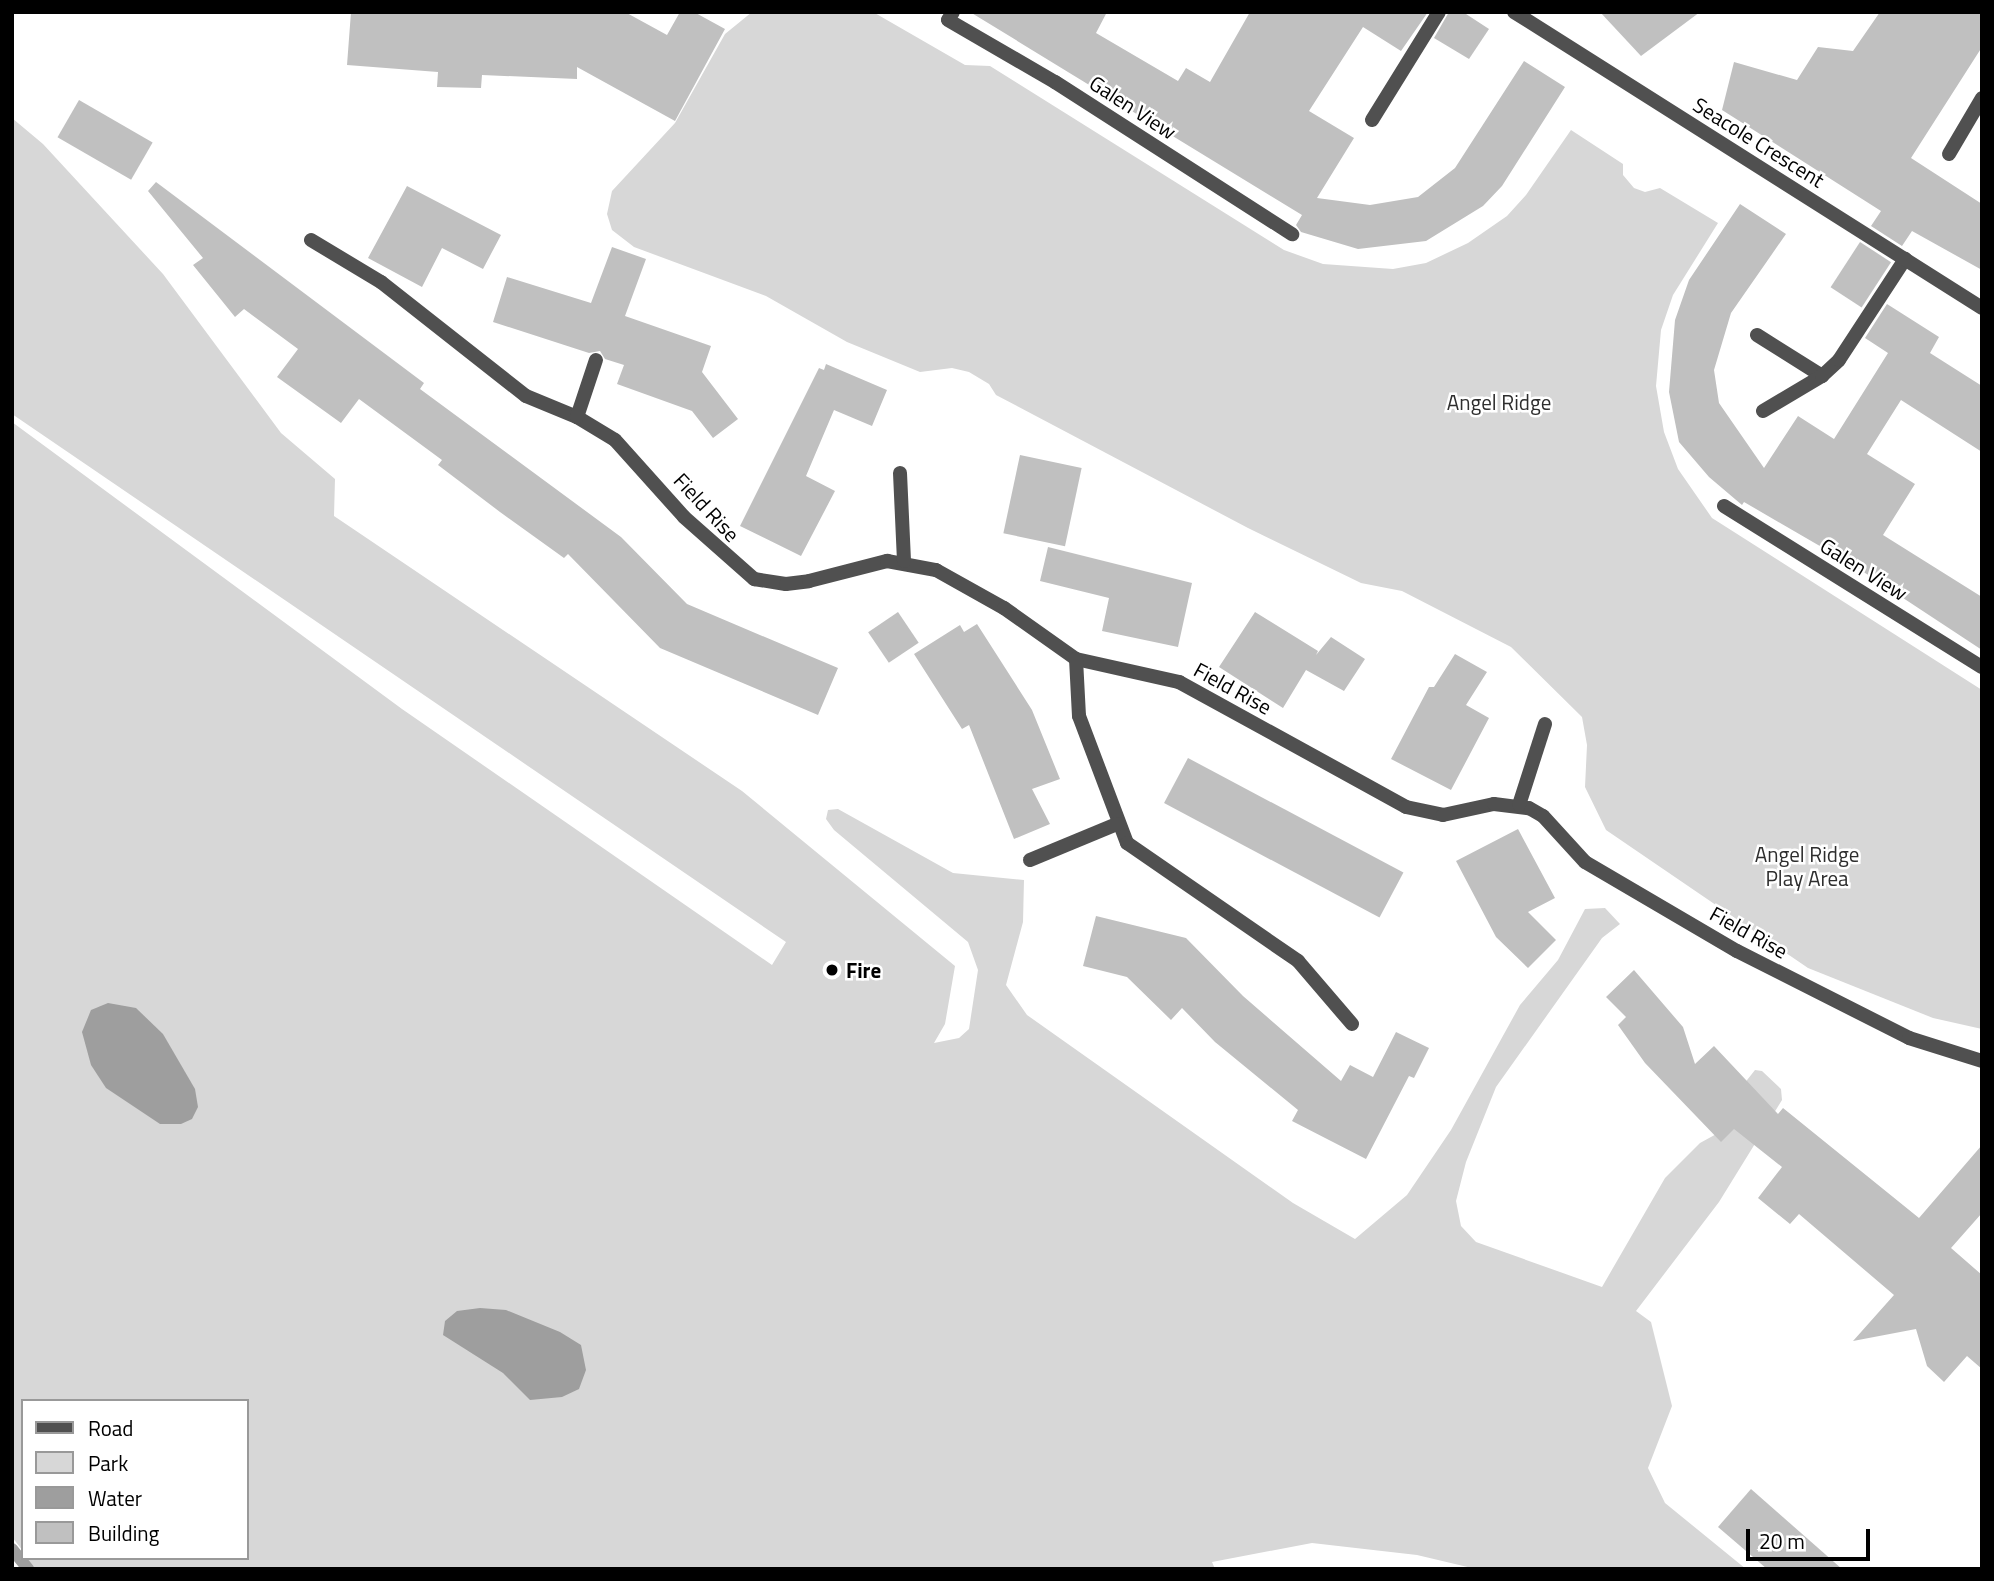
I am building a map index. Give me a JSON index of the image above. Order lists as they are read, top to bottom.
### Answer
{
  "streets": {
    "street": ["Galen View", "Seacole Crescent", "Field Rise"]
  },
  "parks": ["Angel Ridge", "Angel Ridge Play Area"],
  "places": ["Fire"],
  "legend": [
    "Road",
    "Park",
    "Water",
    "Building"
  ],
  "scale_bar": "20 m"
}
